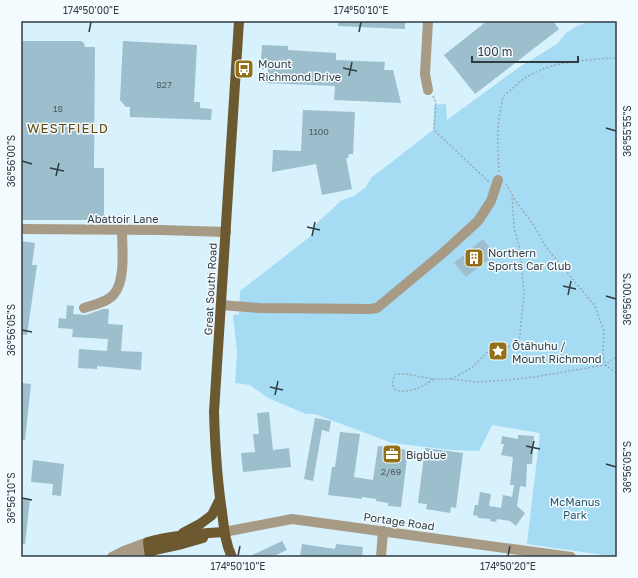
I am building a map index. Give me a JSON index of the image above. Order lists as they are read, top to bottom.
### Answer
{
  "streets": {
    "main road": ["Great South Road", "Portage Road"],
    "street": ["Abattoir Lane"]
  },
  "crossings": [
    ["Abattoir Lane", "Great South Road"],
    ["Great South Road", "Portage Road"]
  ],
  "districts": ["WESTFIELD"],
  "parks": ["McManus Park"],
  "places": {
    "bus stop": ["Mount Richmond Drive"],
    "building": ["Northern Sports Car Club"],
    "place": ["Ōtāhuhu / Mount Richmond"],
    "office": ["Bigblue"]
  },
  "house_numbers": [
    "827",
    "18",
    "1100",
    "2/69"
  ],
  "scale_bar": "100 m",
  "coordinates": [
    "174°50'00\"E",
    "174°50'10\"E",
    "36°55'55\"S",
    "36°56'00\"S",
    "36°56'05\"S",
    "36°56'10\"S",
    "174°50'20\"E"
  ]
}
